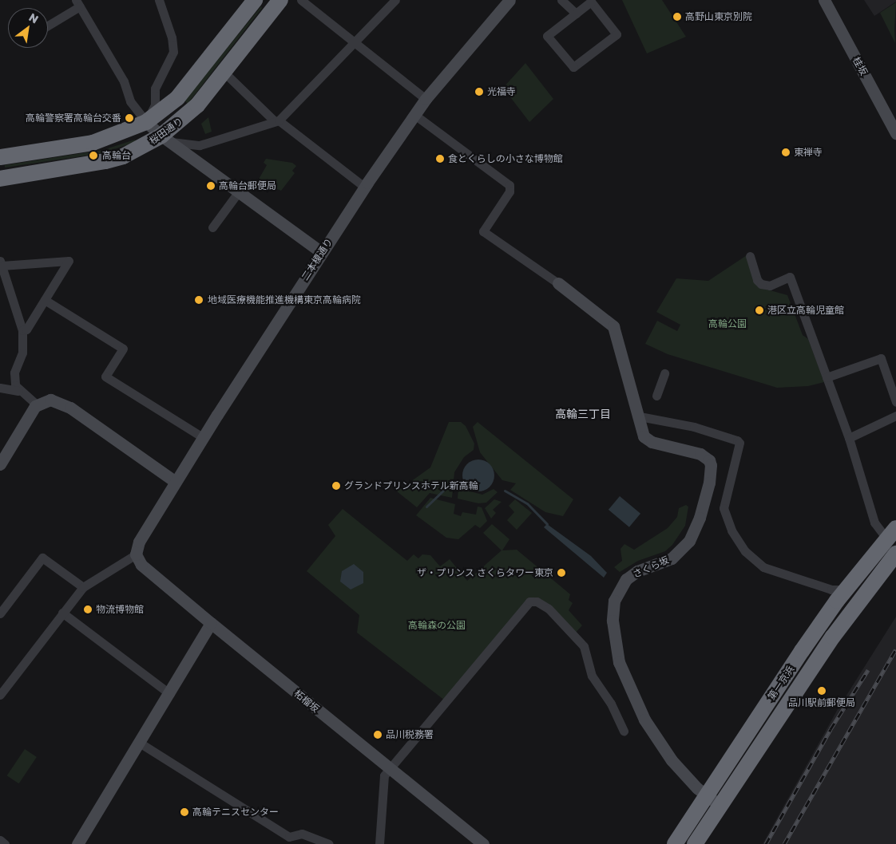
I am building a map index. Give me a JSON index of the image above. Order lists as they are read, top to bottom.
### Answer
{
  "streets": {
    "highway": ["桜田通り", "第一京浜"],
    "street": [
      "桂坂",
      "二本榎通り",
      "さくら坂",
      "柘榴坂"
    ]
  },
  "crossings": [
    ["二本榎通り", "柘榴坂"],
    ["さくら坂", "第一京浜"]
  ],
  "districts": ["高輪三丁目"],
  "parks": ["高輪公園", "高輪森の公園"],
  "places": [
    "高野山東京別院",
    "光福寺",
    "高輪警察署高輪台交番",
    "東禅寺",
    "高輪台",
    "食とくらしの小さな博物館",
    "高輪台郵便局",
    "地域医療機能推進機構東京高輪病院",
    "港区立高輪児童館",
    "グランドプリンスホテル新高輪",
    "ザ・プリンス さくらタワー東京",
    "物流博物館",
    "品川駅前郵便局",
    "品川税務署",
    "高輪テニスセンター"
  ],
  "north": "top right"
}
